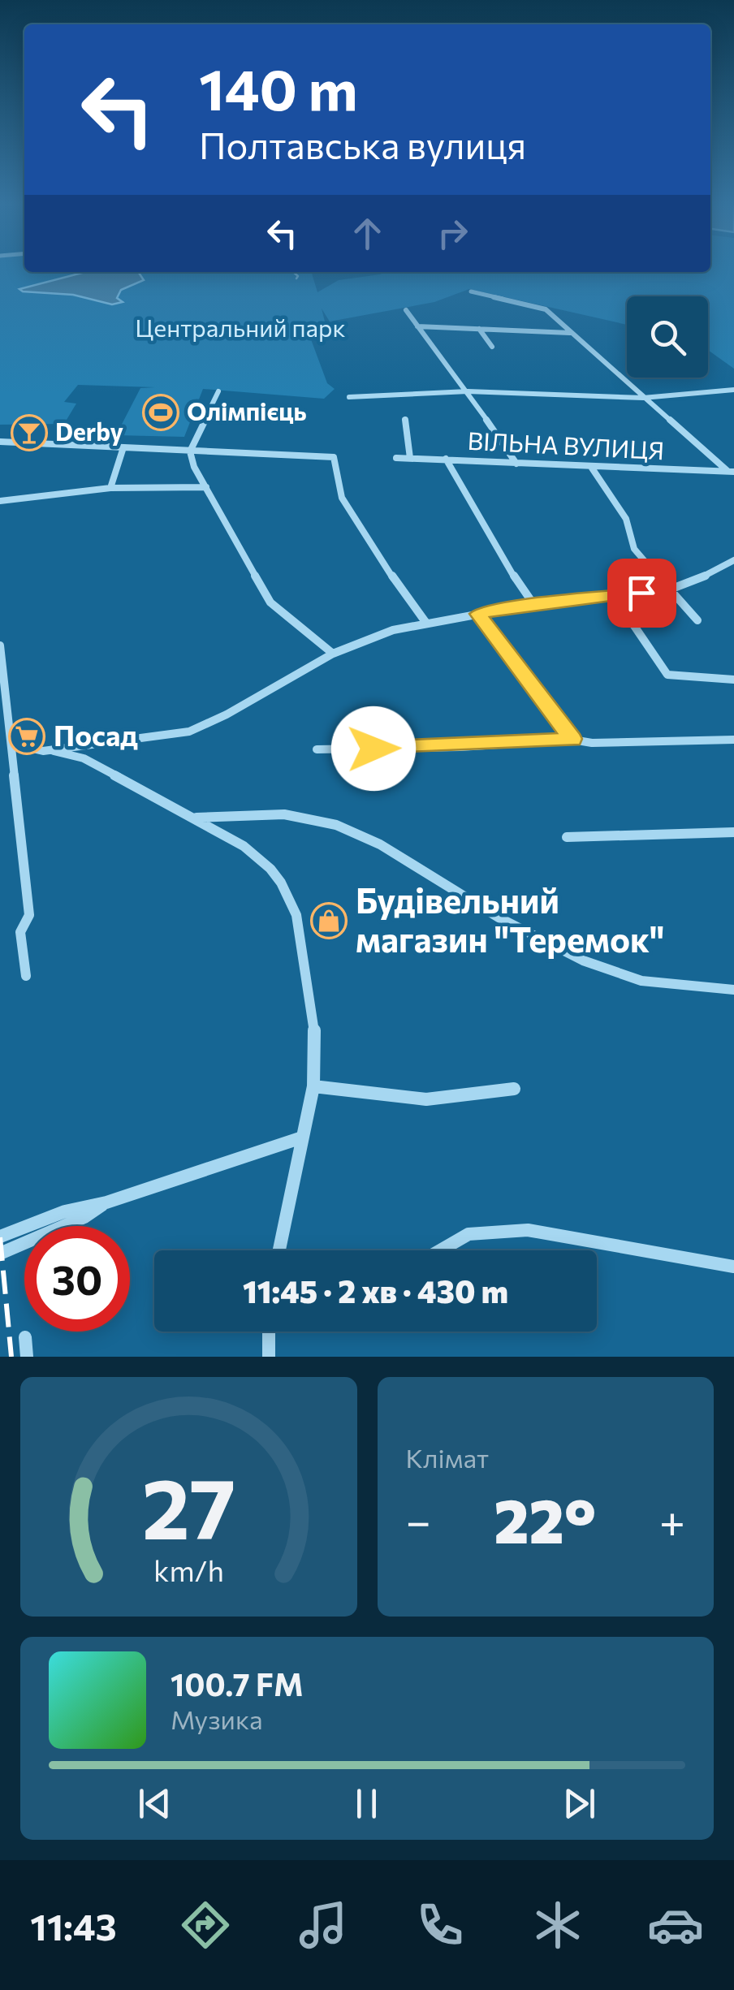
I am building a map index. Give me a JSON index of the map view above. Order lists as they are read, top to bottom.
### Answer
{
  "streets": {
    "street": ["ВІЛЬНА ВУЛИЦЯ"]
  },
  "parks": ["Центральний парк"],
  "places": {
    "sports": ["Олімпієць"],
    "bar": ["Derby"],
    "supermarket": ["Посад"],
    "shop": ["Будівельний магазин \"Теремок\""]
  },
  "page": {
    "turn": ["140 m", "Полтавська вулиця"],
    "limit": "30",
    "trip": "11:45 · 2 хв · 430 m",
    "tile": "Клімат",
    "heat": ["−", "22°", "+"],
    "song": ["100.7 FM", "Музика"],
    "tabs": "11:43",
    "gauge": ["27", "km/h"]
  }
}
